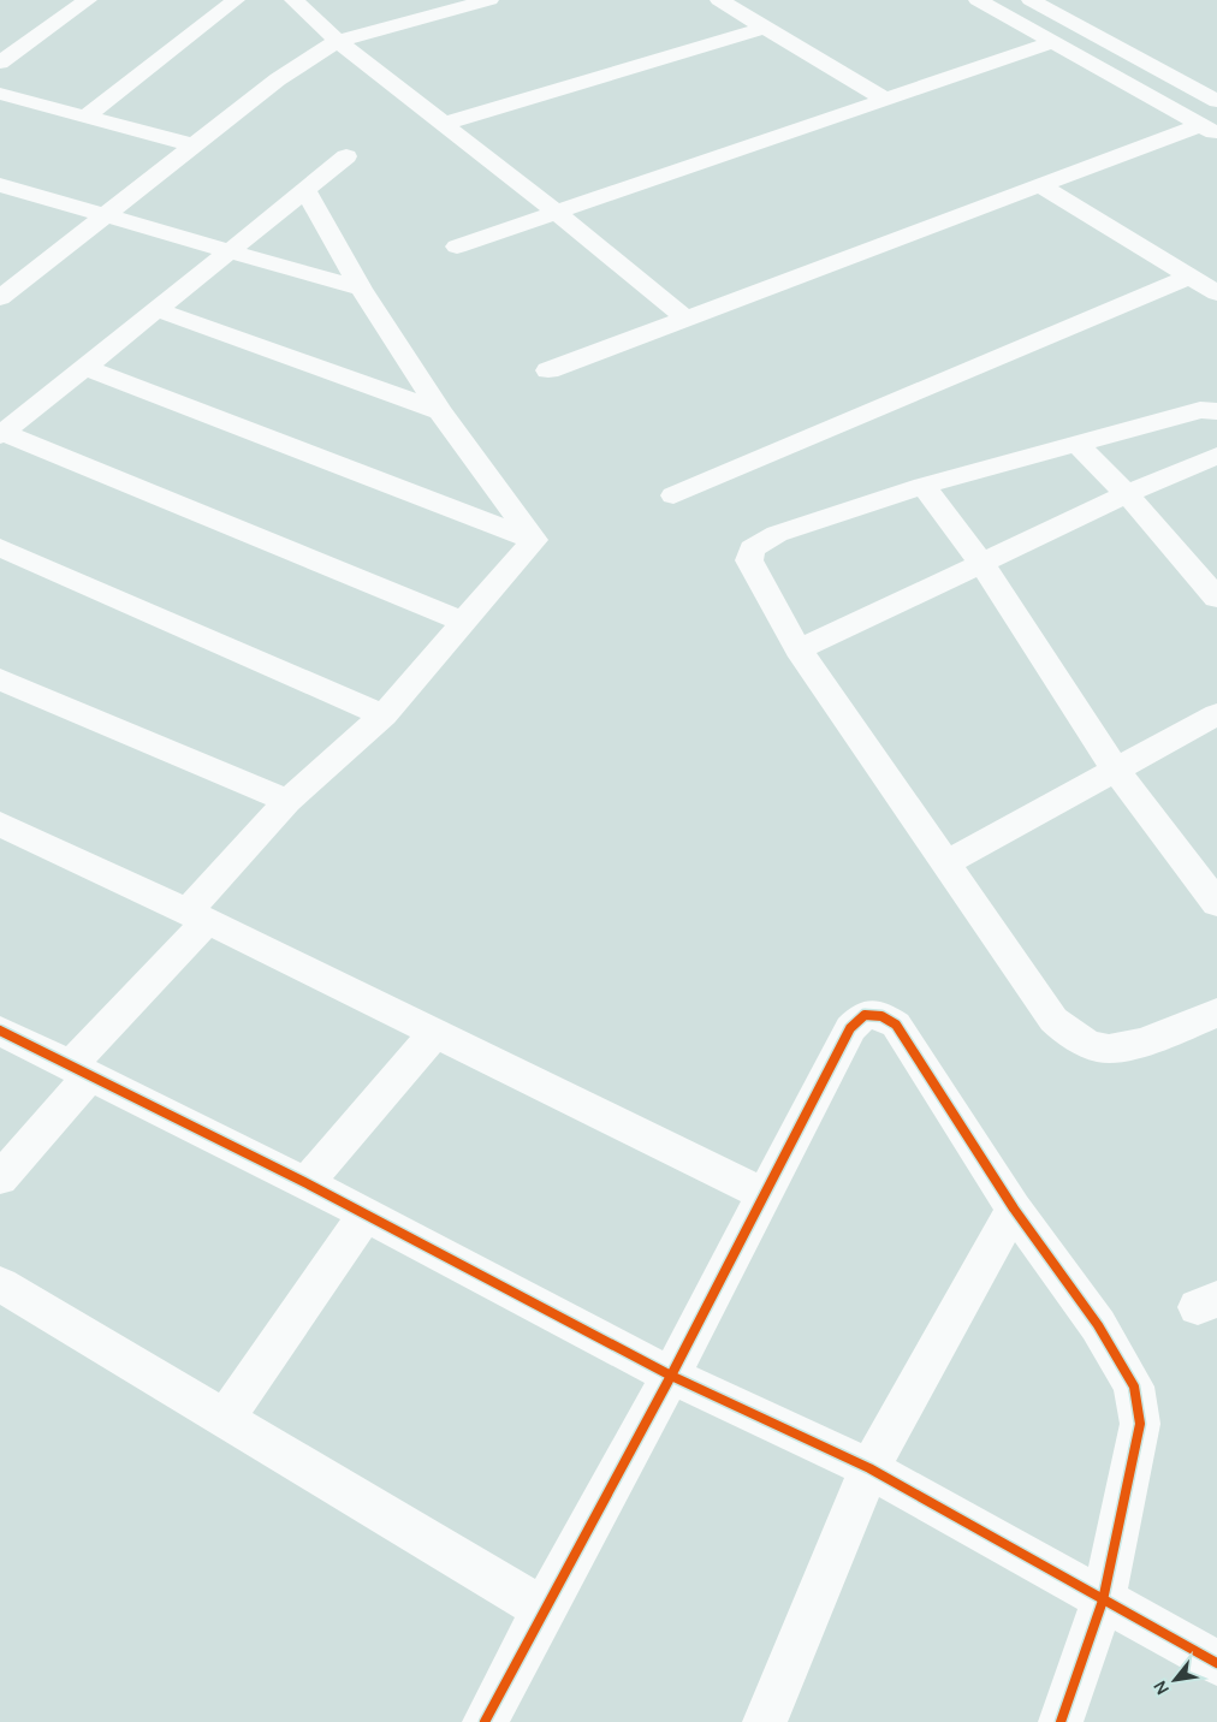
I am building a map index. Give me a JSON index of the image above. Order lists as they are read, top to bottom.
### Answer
{
  "north": "bottom left"
}
